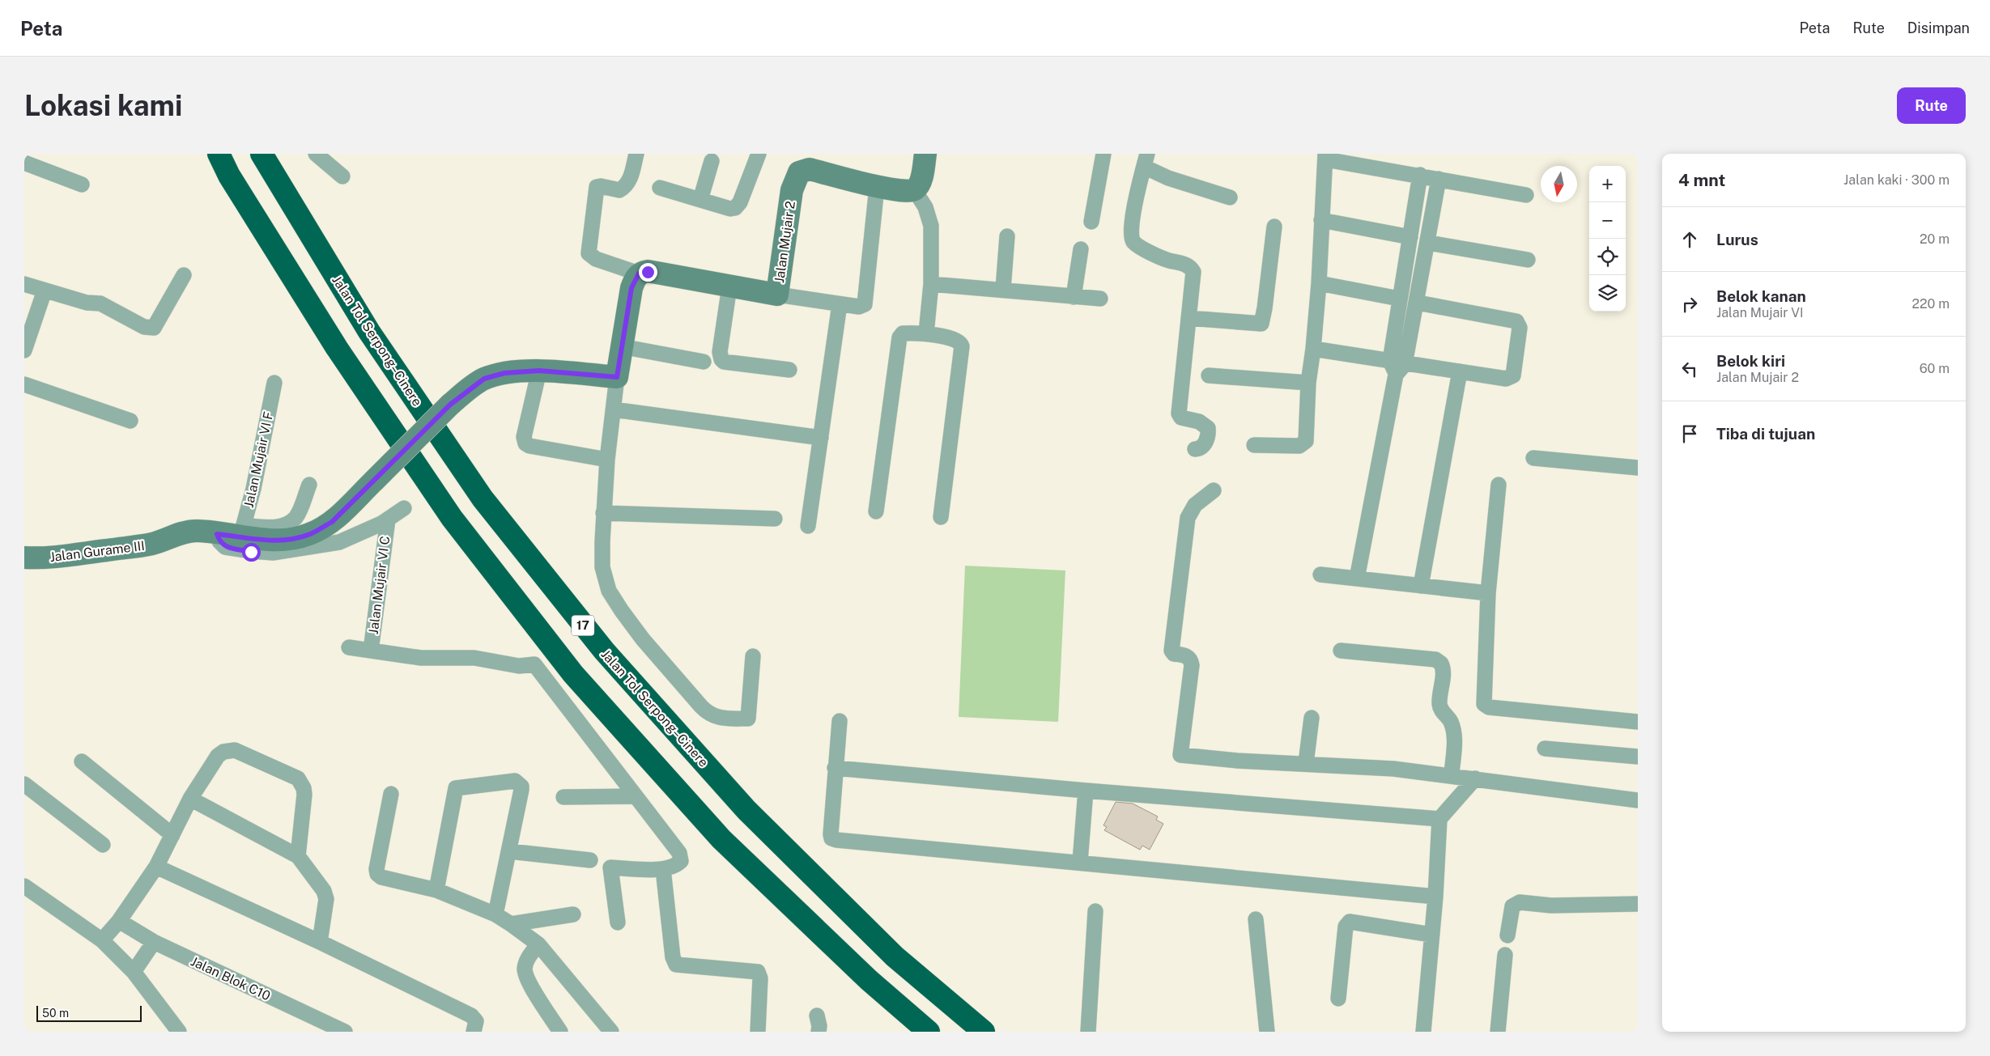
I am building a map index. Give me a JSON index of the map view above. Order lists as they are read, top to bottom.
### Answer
{
  "streets": {
    "highway": ["Jalan Tol Serpong–Cinere", "17"],
    "street": [
      "Jalan Mujair 2",
      "Jalan Mujair VI F",
      "Jalan Gurame III",
      "Jalan Mujair VI C",
      "Jalan Blok C10"
    ]
  },
  "scale_bar": "50 m",
  "north": "bottom",
  "page": {
    "header": "Peta",
    "nav": ["Peta", "Rute", "Disimpan"],
    "buttons": "Rute",
    "title": "Lokasi kami",
    "heading": ["4 mnt", "Jalan kaki · 300 m"],
    "map_buttons": ["+", "−"],
    "list": [
      ["Lurus", "20 m"],
      ["Belok kanan", "Jalan Mujair VI", "220 m"],
      ["Belok kiri", "Jalan Mujair 2", "60 m"],
      "Tiba di tujuan"
    ],
    "scale": "50 m"
  }
}
